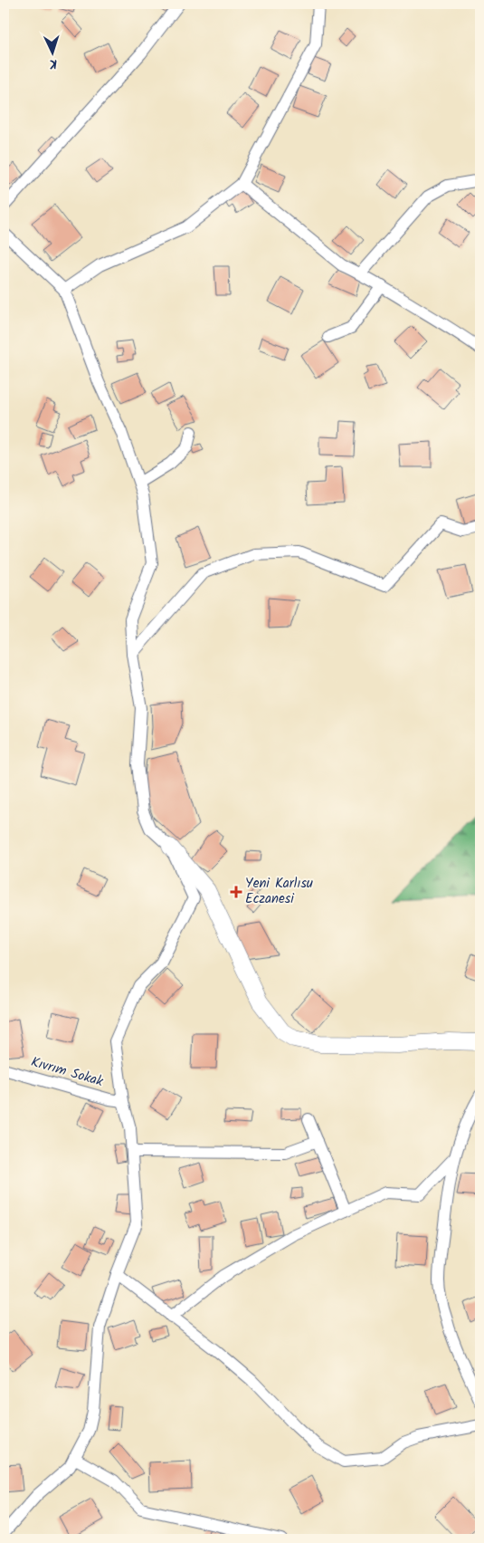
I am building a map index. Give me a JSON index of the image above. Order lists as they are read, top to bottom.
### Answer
{
  "streets": {
    "street": ["Kıvrım Sokak"]
  },
  "places": {
    "health": ["Yeni Karlısu Eczanesi"]
  },
  "north": "bottom"
}
